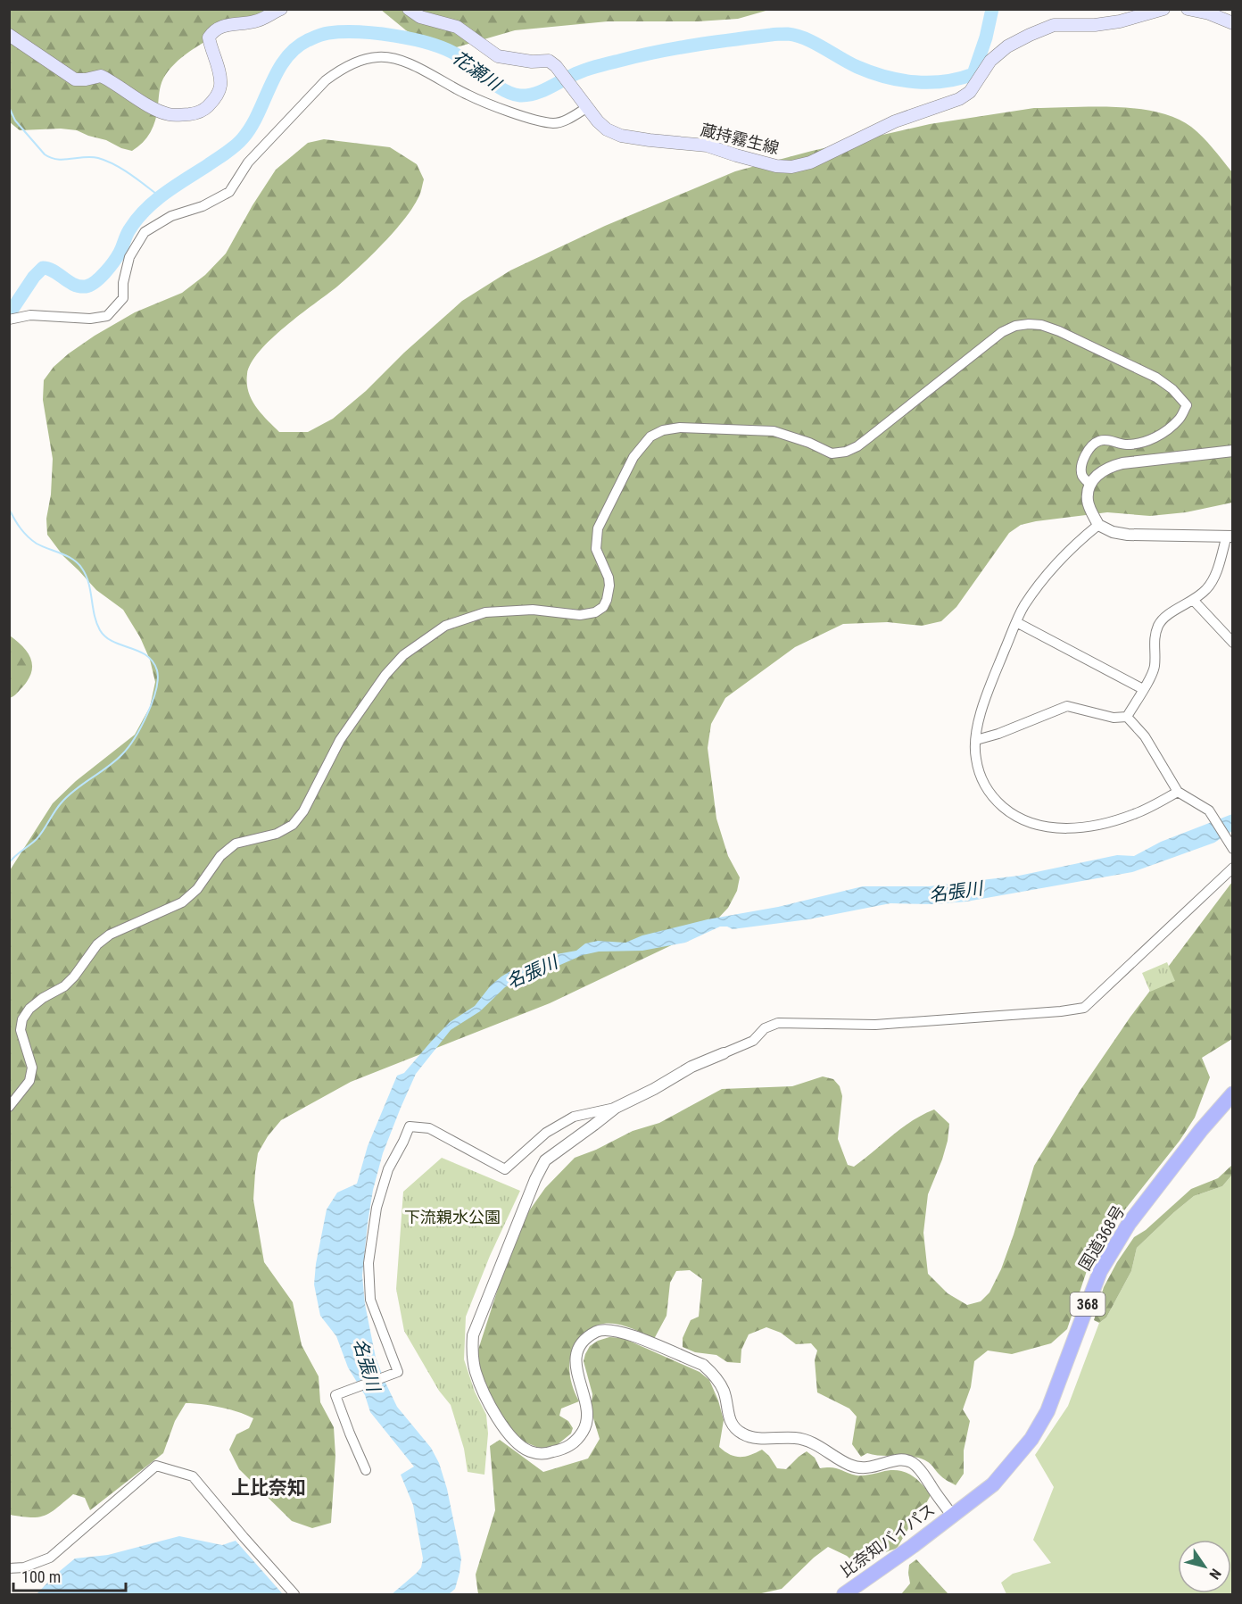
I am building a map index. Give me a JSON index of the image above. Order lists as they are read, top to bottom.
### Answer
{
  "streets": {
    "highway": ["国道368号", "368", "比奈知バイパス"],
    "main road": ["蔵持霧生線"]
  },
  "crossings": [
    ["国道368号", "比奈知バイパス"]
  ],
  "districts": ["上比奈知"],
  "water": ["花瀬川", "名張川"],
  "parks": ["下流親水公園"],
  "scale_bar": "100 m",
  "north": "bottom right"
}
